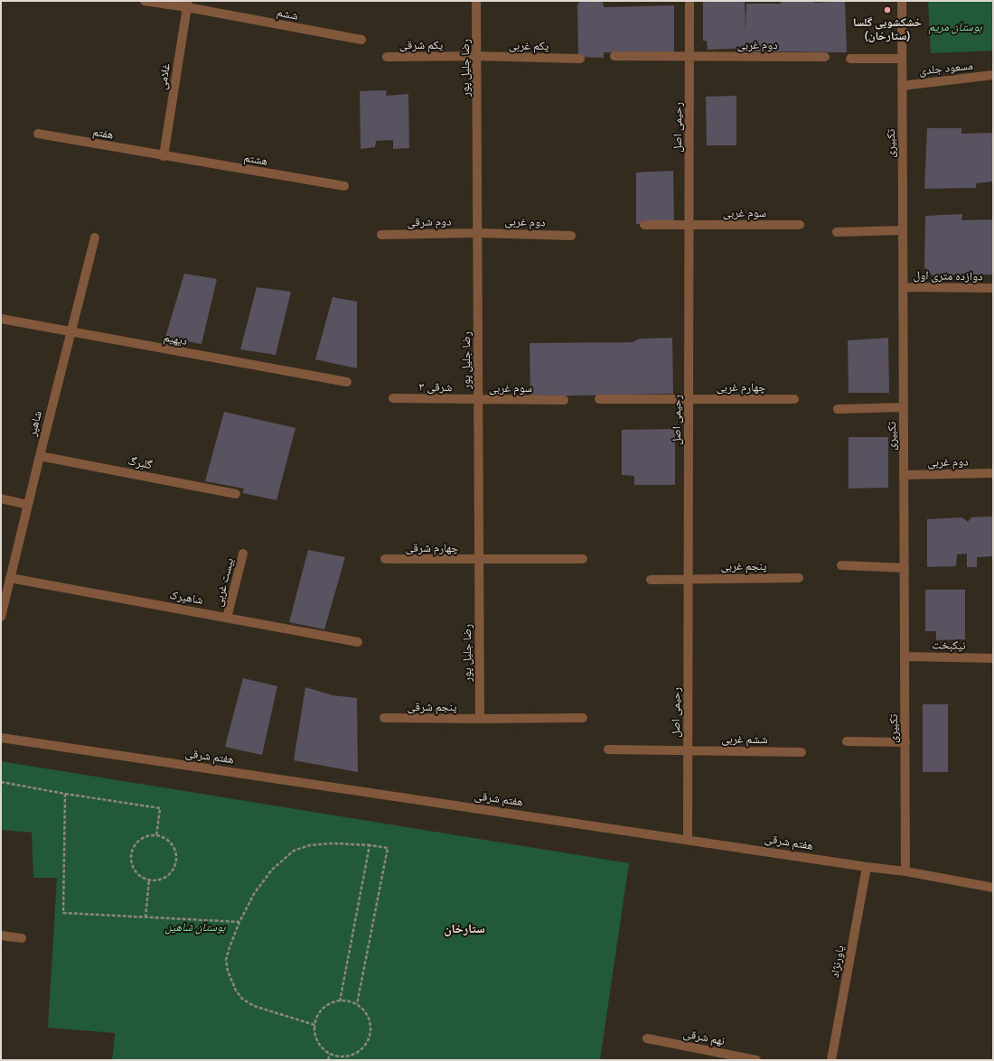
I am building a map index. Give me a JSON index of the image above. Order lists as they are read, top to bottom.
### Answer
{
  "streets": {
    "street": [
      "ششم",
      "یکم شرقی",
      "دوم غربی",
      "یکم غربی",
      "رضا جلیل پور",
      "مسعود جلدی",
      "غلامی",
      "رحیمی اصل",
      "هفتم",
      "تکبیری",
      "هشتم",
      "سوم غربی",
      "دوم شرقی",
      "دوازده متری اول",
      "دیهیم",
      "۳ شرقی",
      "چهارم غربی",
      "شاهپر",
      "گلبرگ",
      "چهارم شرقی",
      "پنجم غربی",
      "بیست غربی",
      "شاهپرک",
      "نیکبخت",
      "پنجم شرقی",
      "ششم غربی",
      "هفتم شرقی",
      "یاورنژاد",
      "نهم شرقی"
    ]
  },
  "crossings": [
    ["ششم", "غلامی"],
    ["یکم شرقی", "یکم غربی"],
    ["یکم شرقی", "رضا جلیل پور"],
    ["دوم غربی", "رضا جلیل پور"],
    ["دوم غربی", "رحیمی اصل"],
    ["دوم غربی", "تکبیری"],
    ["دوم غربی", "دوم شرقی"],
    ["یکم غربی", "رضا جلیل پور"],
    ["رضا جلیل پور", "سوم غربی"],
    ["رضا جلیل پور", "دوم شرقی"],
    ["رضا جلیل پور", "۳ شرقی"],
    ["رضا جلیل پور", "چهارم شرقی"],
    ["رضا جلیل پور", "پنجم شرقی"],
    ["مسعود جلدی", "تکبیری"],
    ["غلامی", "هفتم"],
    ["غلامی", "هشتم"],
    ["رحیمی اصل", "سوم غربی"],
    ["رحیمی اصل", "چهارم غربی"],
    ["رحیمی اصل", "پنجم غربی"],
    ["رحیمی اصل", "ششم غربی"],
    ["رحیمی اصل", "هفتم شرقی"],
    ["هفتم", "هشتم"],
    ["تکبیری", "دوازده متری اول"],
    ["تکبیری", "نیکبخت"],
    ["تکبیری", "هفتم شرقی"],
    ["سوم غربی", "۳ شرقی"],
    ["دیهیم", "شاهپر"],
    ["شاهپر", "گلبرگ"],
    ["شاهپر", "شاهپرک"],
    ["بیست غربی", "شاهپرک"],
    ["هفتم شرقی", "یاورنژاد"]
  ],
  "districts": ["ستارخان"],
  "parks": ["بوستان مریم", "بوستان شاهین"],
  "places": ["خشکشویی گلسا (ستارخان)"]
}
